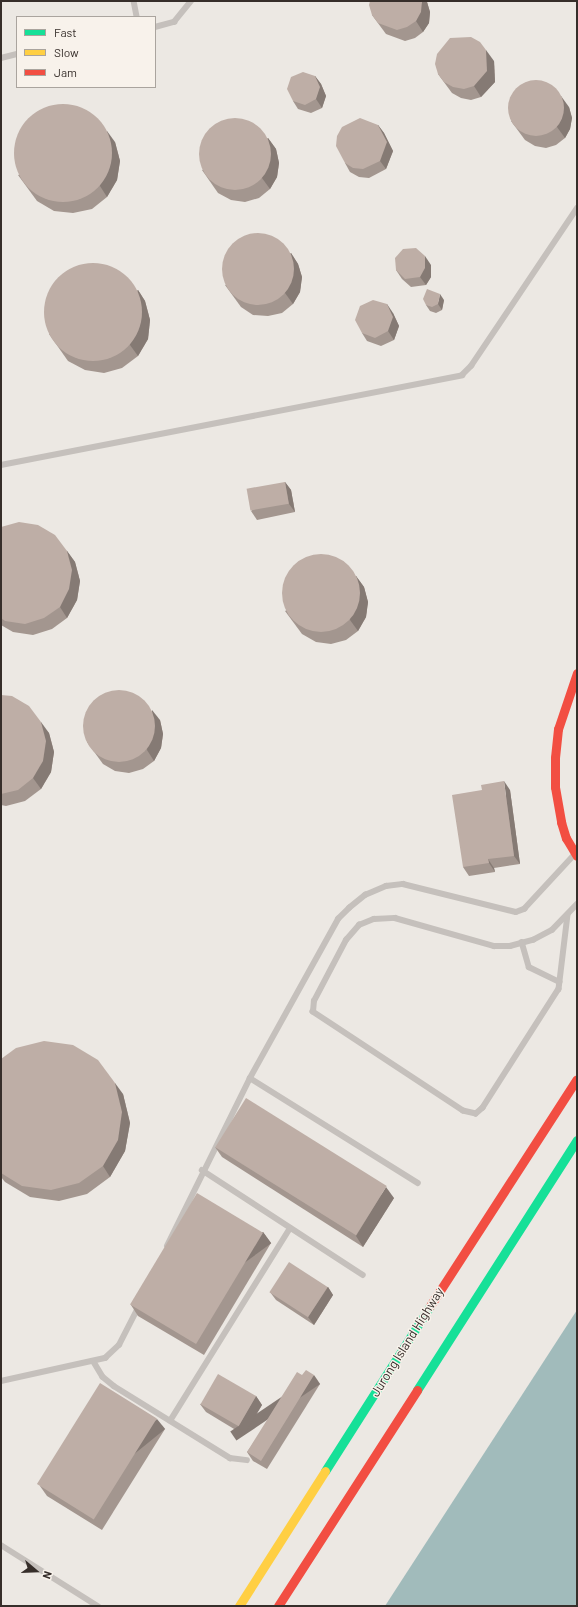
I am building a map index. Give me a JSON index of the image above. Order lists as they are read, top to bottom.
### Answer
{
  "streets": {
    "main road": ["Jurong Island Highway"]
  },
  "legend": ["Fast", "Slow", "Jam"],
  "north": "right"
}
